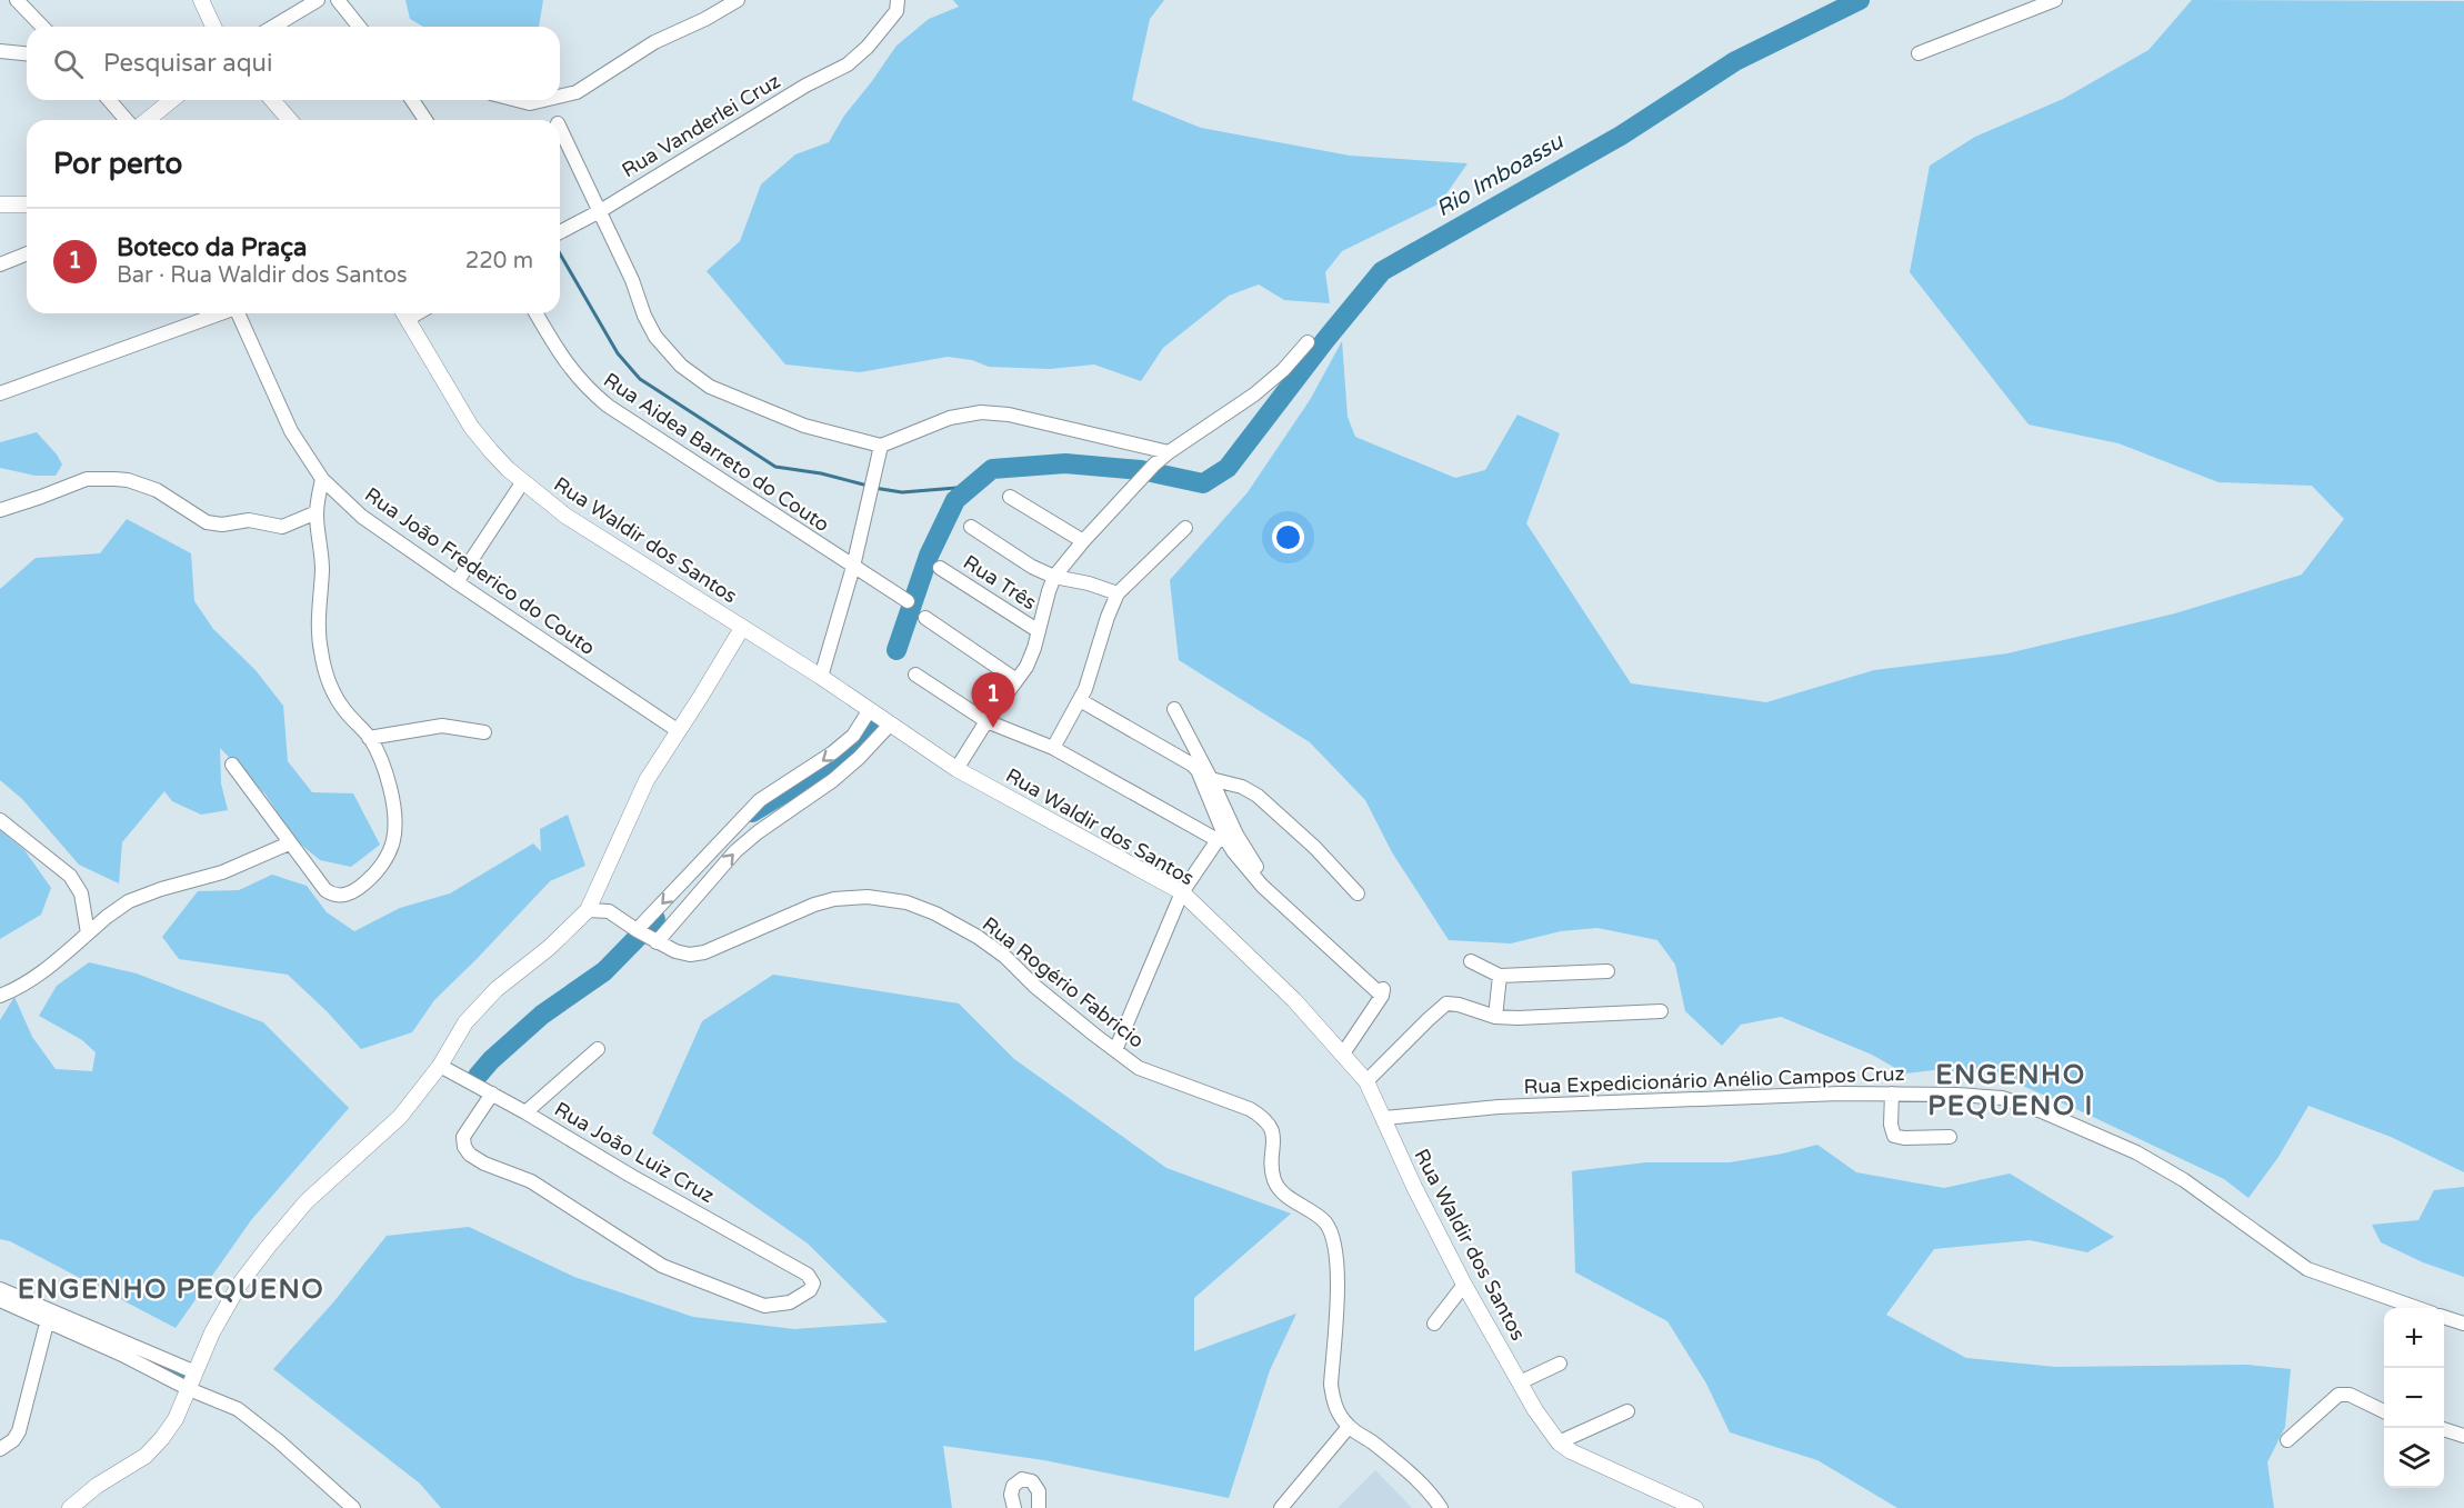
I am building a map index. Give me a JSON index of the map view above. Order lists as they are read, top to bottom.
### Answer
{
  "streets": {
    "street": [
      "Rua Vanderlei Cruz",
      "Rua Aidea Barreto do Couto",
      "Rua Waldir dos Santos",
      "Rua João Frederico do Couto",
      "Rua Três",
      "Rua Rogério Fabricio",
      "Rua Expedicionário Anélio Campos Cruz",
      "Rua João Luiz Cruz"
    ]
  },
  "crossings": [
    ["Rua Waldir dos Santos", "Rua Expedicionário Anélio Campos Cruz"]
  ],
  "districts": ["ENGENHO PEQUENO I", "ENGENHO PEQUENO"],
  "water": ["Rio Imboassu"],
  "page": {
    "search": "Pesquisar aqui",
    "heading": "Por perto",
    "list": [
      {
        "mark": "1",
        "name": "Boteco da Praça",
        "note": "Bar · Rua Waldir dos Santos",
        "value": "220 m"
      }
    ],
    "pins": "1",
    "map_buttons": ["+", "−"]
  }
}
